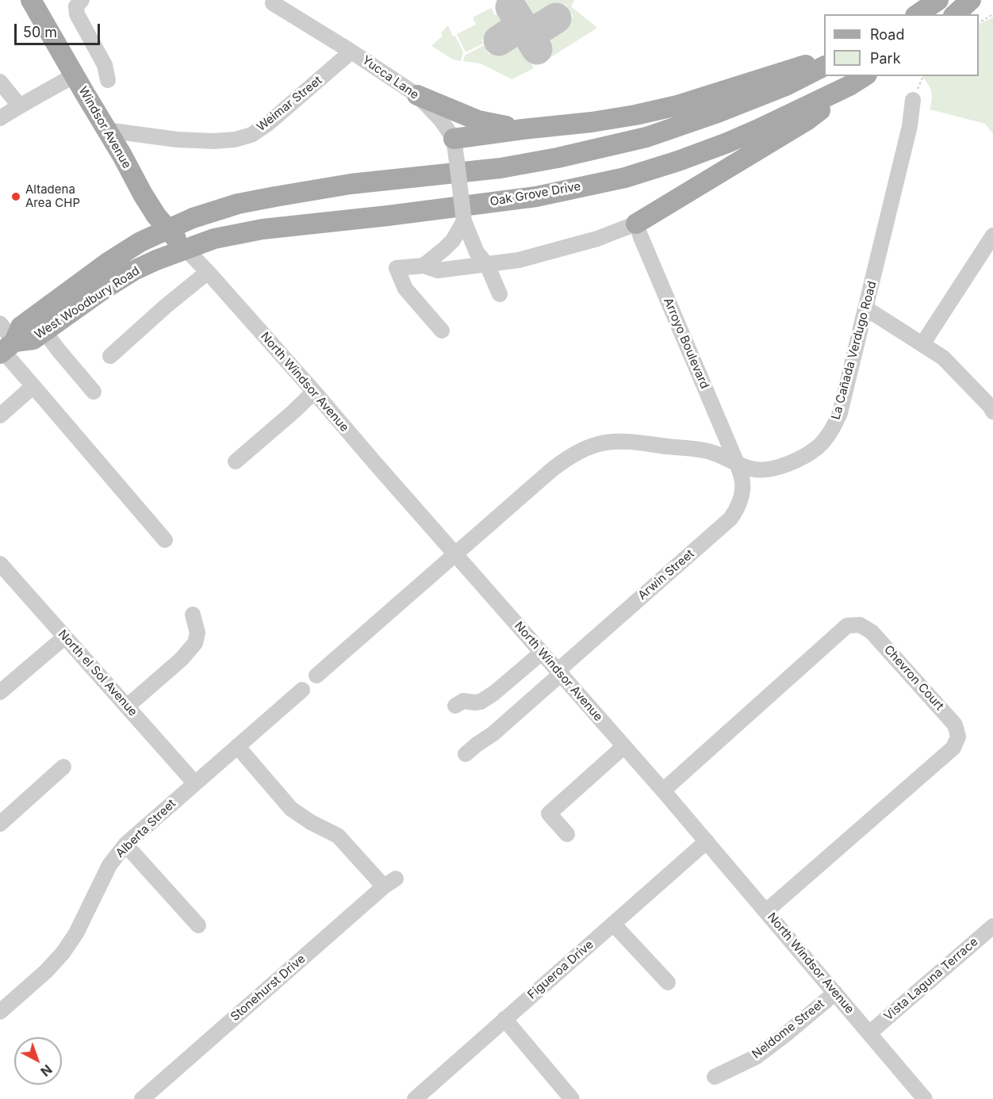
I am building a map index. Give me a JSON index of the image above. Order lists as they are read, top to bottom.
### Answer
{
  "streets": {
    "main road": ["Windsor Avenue", "Oak Grove Drive", "West Woodbury Road"],
    "street": [
      "Yucca Lane",
      "Weimar Street",
      "Arroyo Boulevard",
      "La Cañada Verdugo Road",
      "North Windsor Avenue",
      "Arwin Street",
      "North el Sol Avenue",
      "Chevron Court",
      "Alberta Street",
      "Figueroa Drive",
      "Vista Laguna Terrace",
      "Stonehurst Drive",
      "Neldome Street"
    ]
  },
  "crossings": [
    ["Yucca Lane", "Weimar Street"],
    ["Weimar Street", "Windsor Avenue"],
    ["Windsor Avenue", "Oak Grove Drive"],
    ["Windsor Avenue", "West Woodbury Road"],
    ["Windsor Avenue", "North Windsor Avenue"],
    ["Oak Grove Drive", "West Woodbury Road"],
    ["Oak Grove Drive", "North Windsor Avenue"],
    ["West Woodbury Road", "North Windsor Avenue"],
    ["Arroyo Boulevard", "La Cañada Verdugo Road"],
    ["Arroyo Boulevard", "Arwin Street"],
    ["La Cañada Verdugo Road", "North Windsor Avenue"],
    ["La Cañada Verdugo Road", "Arwin Street"],
    ["North Windsor Avenue", "Arwin Street"],
    ["North Windsor Avenue", "Chevron Court"],
    ["North Windsor Avenue", "Figueroa Drive"],
    ["North Windsor Avenue", "Vista Laguna Terrace"],
    ["North Windsor Avenue", "Neldome Street"],
    ["North el Sol Avenue", "Alberta Street"],
    ["Alberta Street", "Stonehurst Drive"]
  ],
  "places": ["Altadena Area CHP"],
  "legend": ["Road", "Park"],
  "scale_bar": "50 m",
  "north": "bottom right"
}
